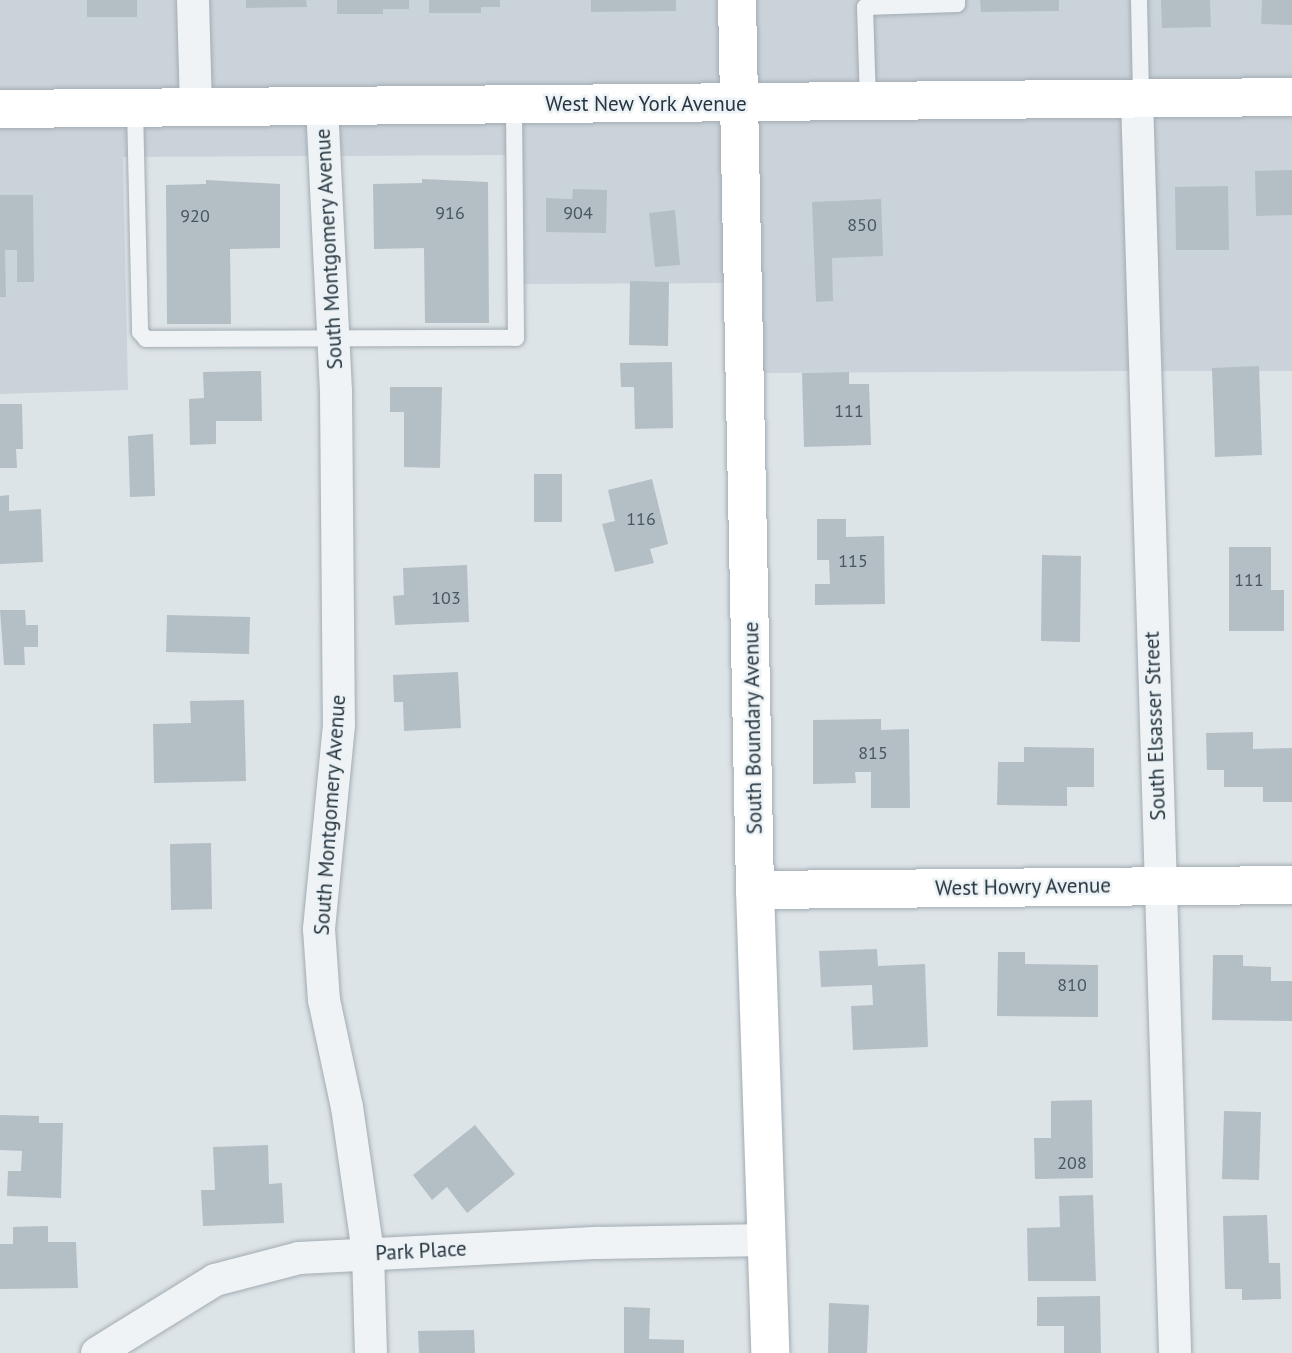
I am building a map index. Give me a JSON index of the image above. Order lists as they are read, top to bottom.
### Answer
{
  "streets": {
    "street": [
      "West New York Avenue",
      "South Montgomery Avenue",
      "South Elsasser Street",
      "South Boundary Avenue",
      "West Howry Avenue",
      "Park Place"
    ]
  },
  "crossings": [
    ["West New York Avenue", "South Montgomery Avenue"],
    ["West New York Avenue", "South Elsasser Street"],
    ["West New York Avenue", "South Boundary Avenue"],
    ["South Montgomery Avenue", "Park Place"],
    ["South Elsasser Street", "West Howry Avenue"],
    ["South Boundary Avenue", "West Howry Avenue"],
    ["South Boundary Avenue", "Park Place"]
  ],
  "house_numbers": [
    "916",
    "904",
    "920",
    "850",
    "111",
    "116",
    "115",
    "111",
    "103",
    "815",
    "810",
    "208"
  ]
}
